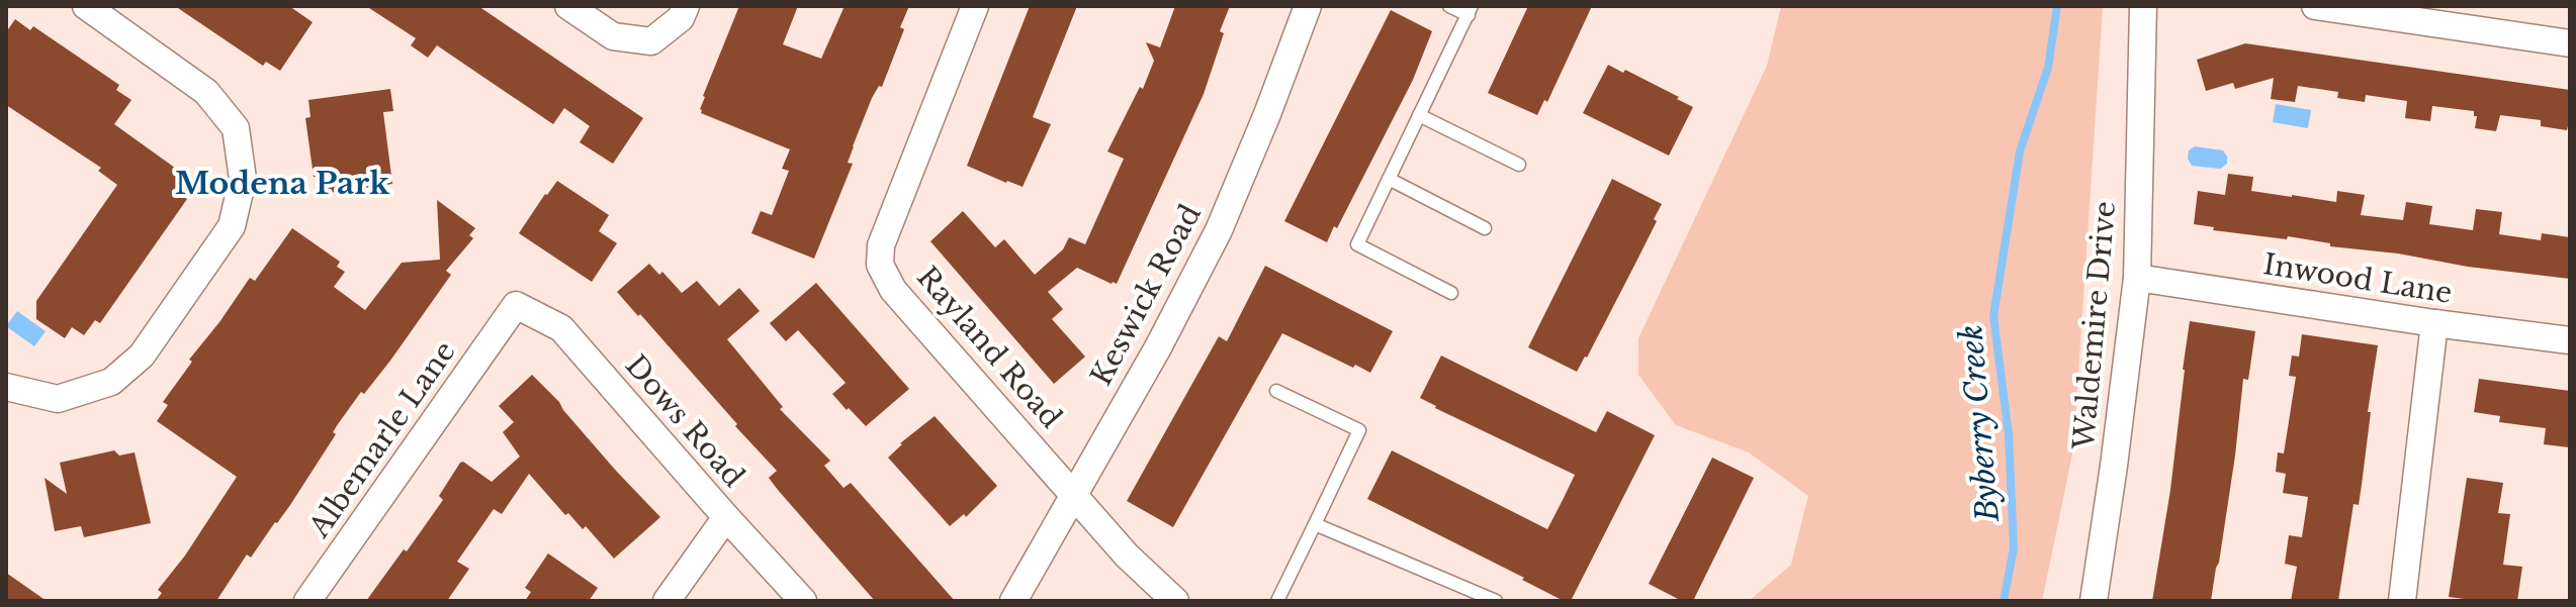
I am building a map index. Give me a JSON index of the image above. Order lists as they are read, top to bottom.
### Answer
{
  "streets": {
    "street": [
      "Inwood Lane",
      "Keswick Road",
      "Waldemire Drive",
      "Rayland Road",
      "Dows Road",
      "Albemarle Lane"
    ]
  },
  "crossings": [
    ["Inwood Lane", "Waldemire Drive"],
    ["Keswick Road", "Rayland Road"],
    ["Dows Road", "Albemarle Lane"]
  ],
  "districts": ["Modena Park"],
  "water": ["Byberry Creek"]
}
